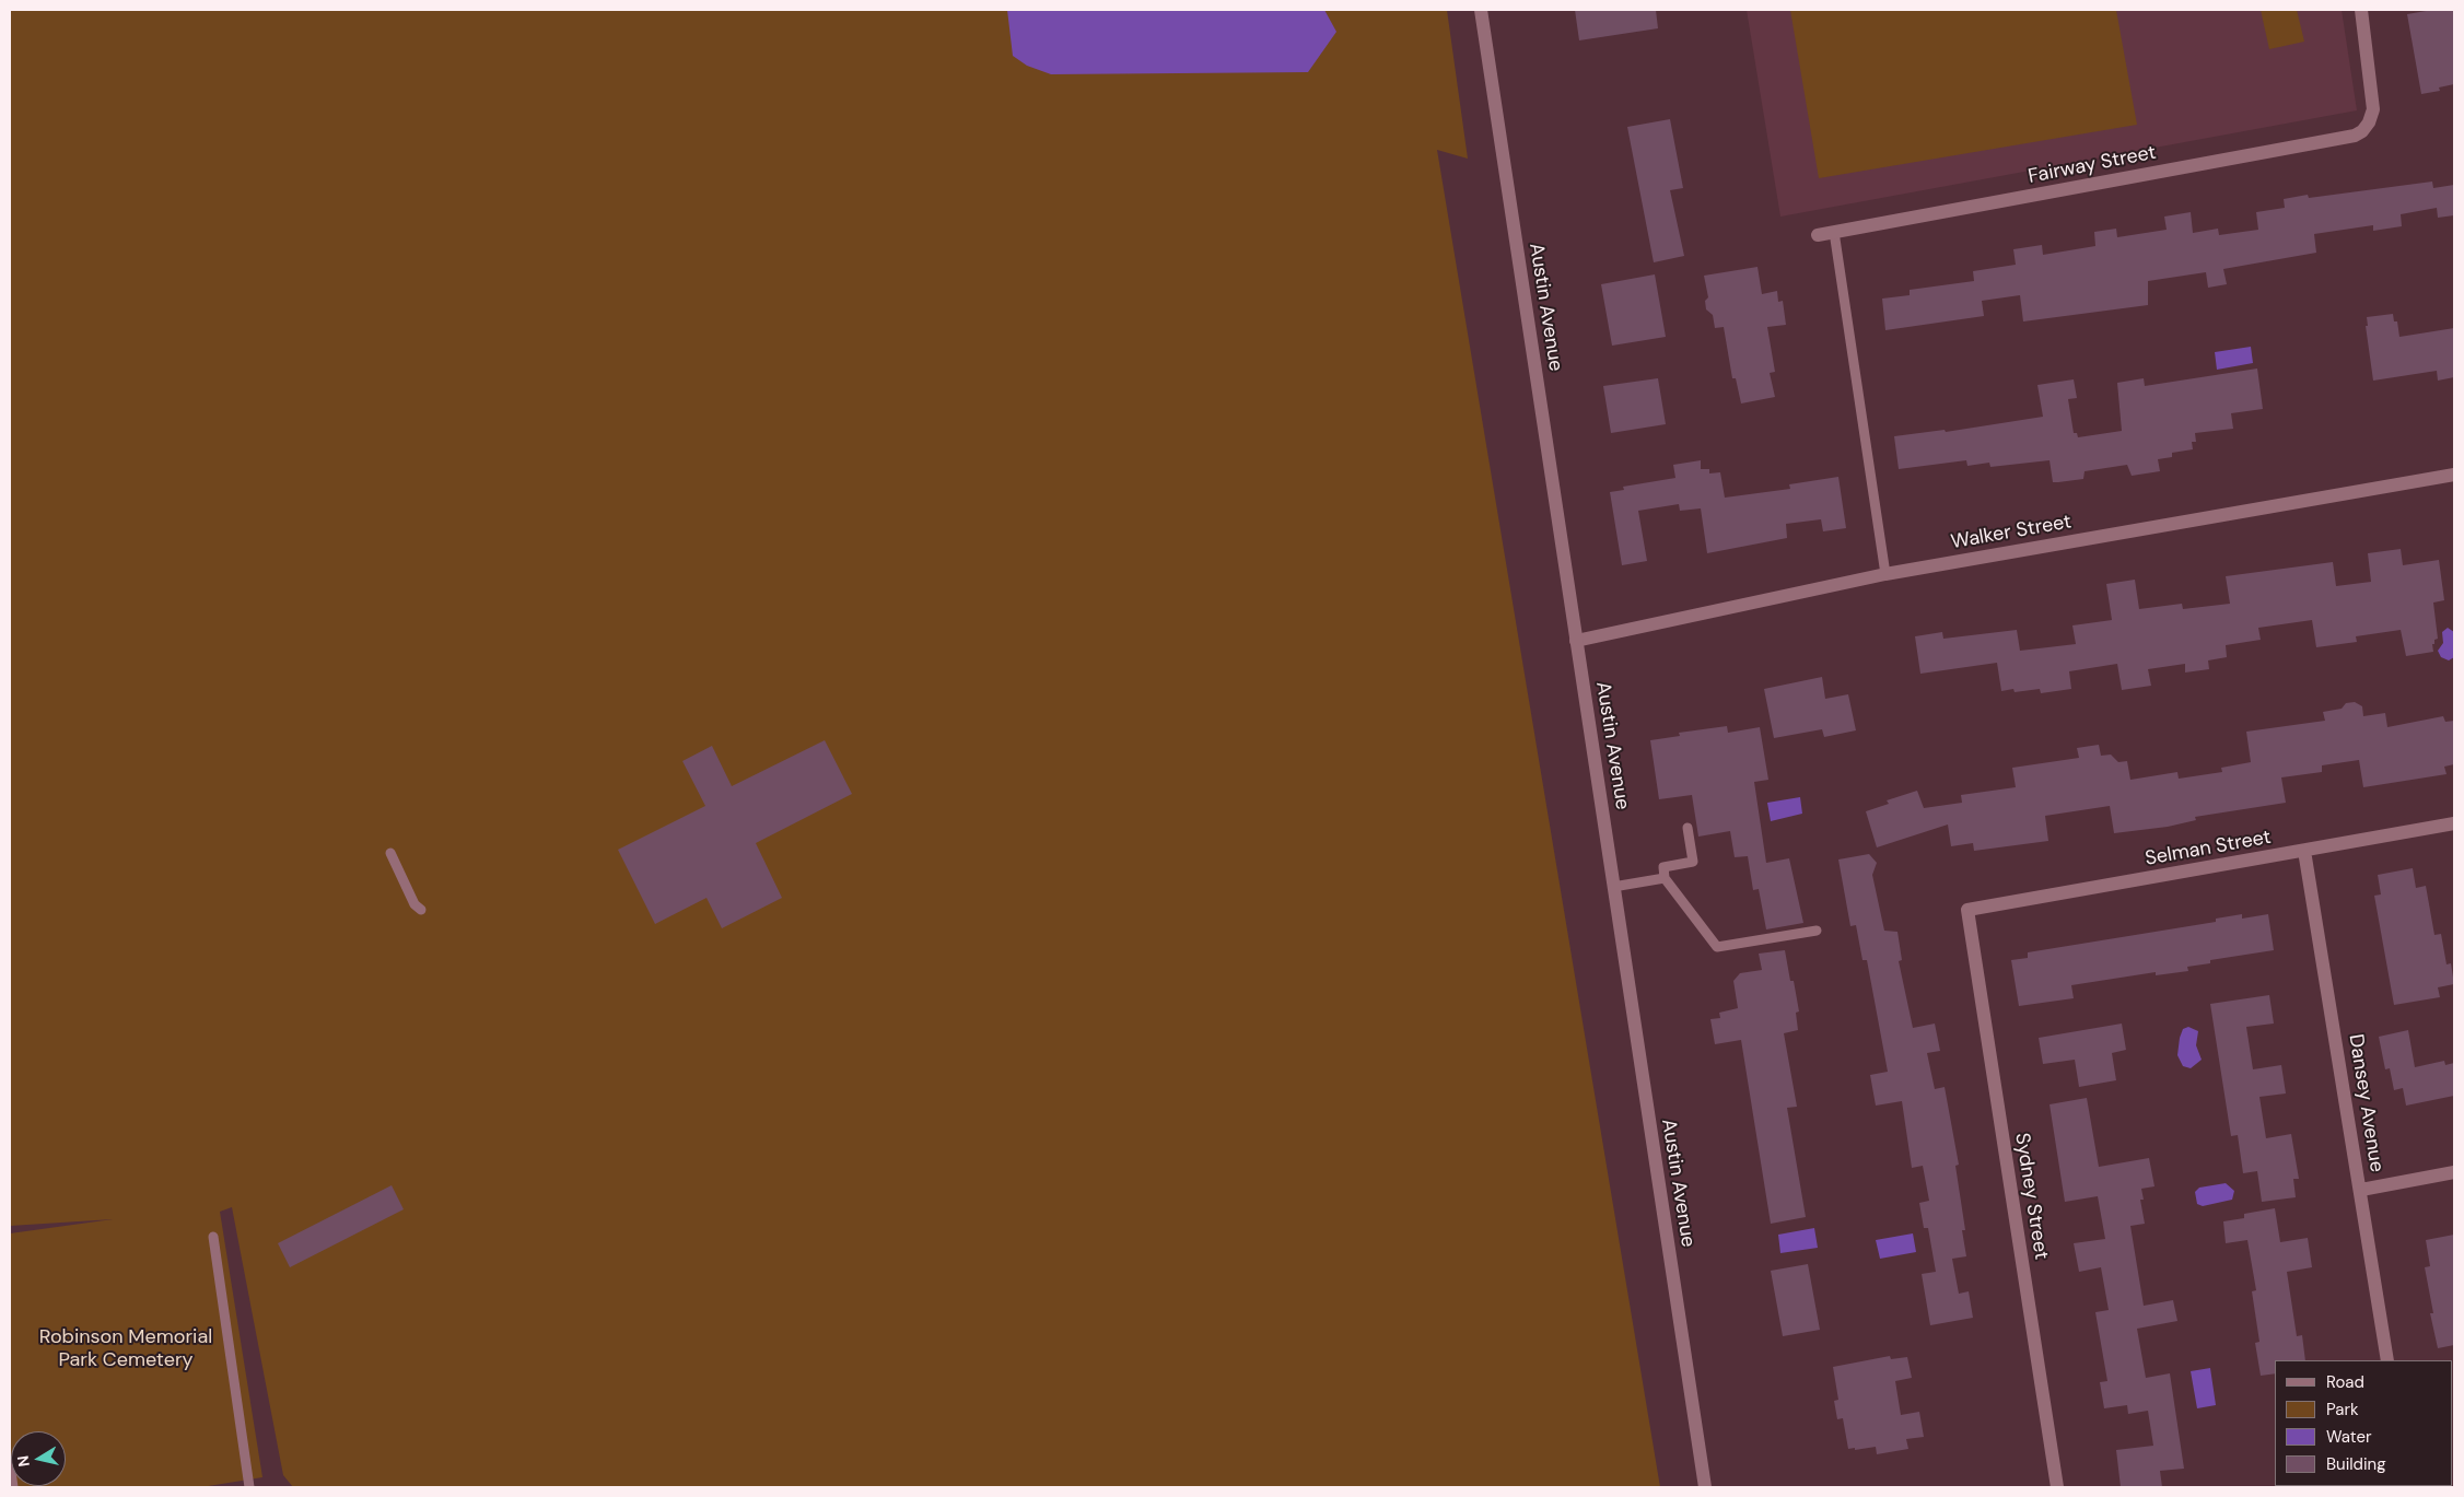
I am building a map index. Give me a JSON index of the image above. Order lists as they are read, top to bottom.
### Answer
{
  "streets": {
    "street": [
      "Fairway Street",
      "Austin Avenue",
      "Walker Street",
      "Selman Street",
      "Dansey Avenue",
      "Sydney Street"
    ]
  },
  "crossings": [
    ["Austin Avenue", "Walker Street"],
    ["Selman Street", "Dansey Avenue"],
    ["Selman Street", "Sydney Street"]
  ],
  "parks": ["Robinson Memorial Park Cemetery"],
  "legend": [
    "Road",
    "Park",
    "Water",
    "Building"
  ],
  "north": "left"
}
